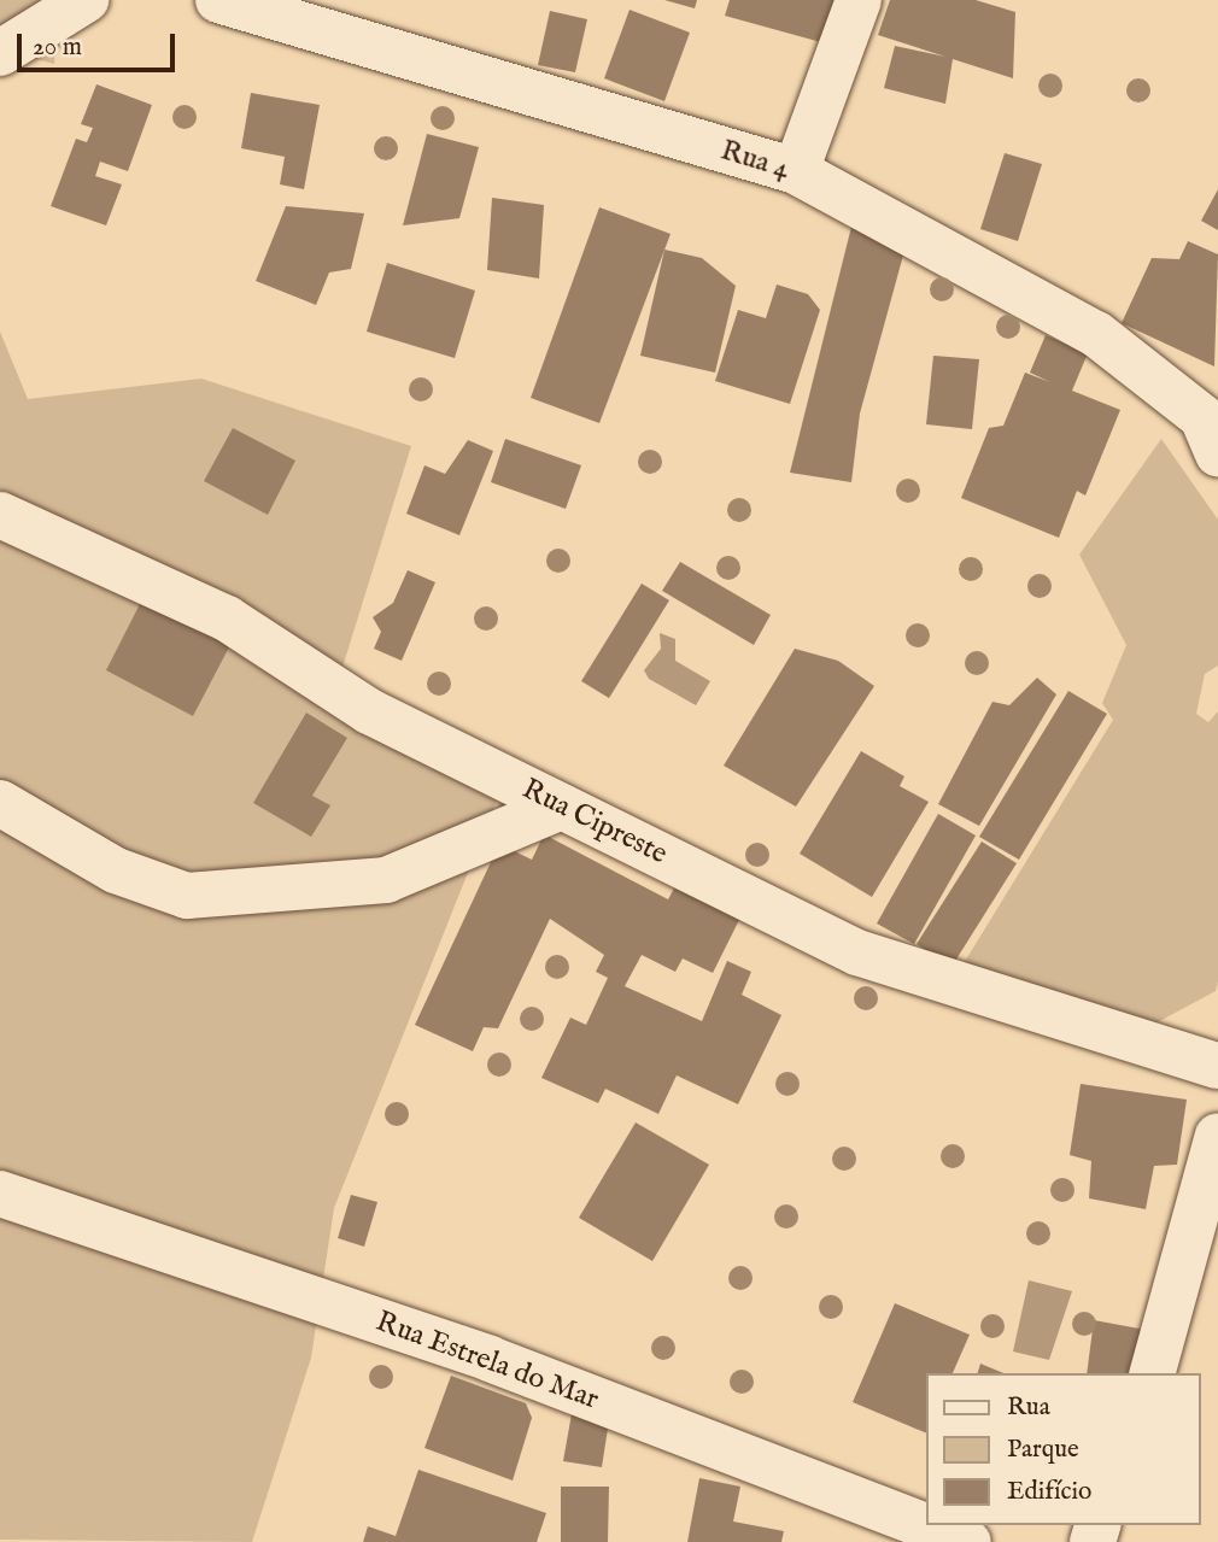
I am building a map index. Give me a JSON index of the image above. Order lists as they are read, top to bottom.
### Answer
{
  "streets": {
    "street": ["Rua 4", "Rua Cipreste", "Rua Estrela do Mar"]
  },
  "legend": ["Rua", "Parque", "Edifício"],
  "scale_bar": "20 m"
}
